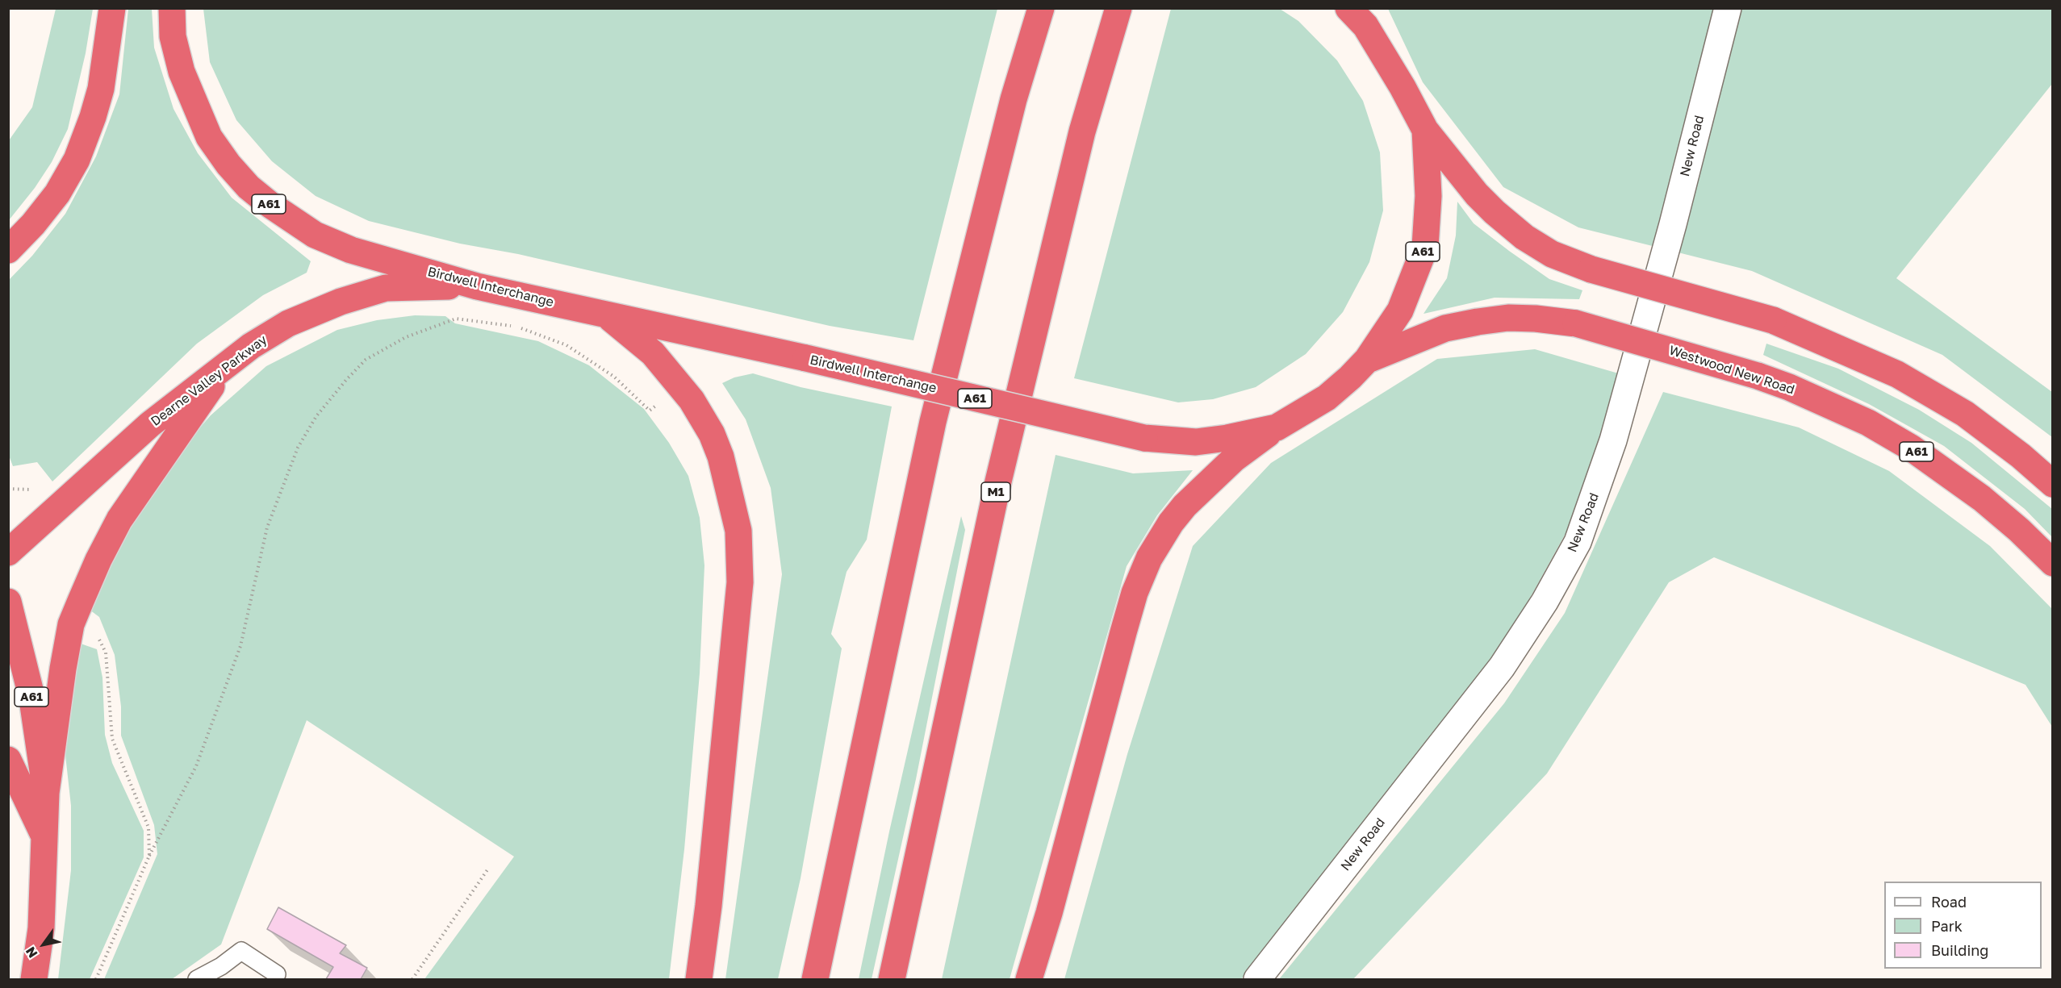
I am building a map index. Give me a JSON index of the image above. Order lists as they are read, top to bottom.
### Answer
{
  "streets": {
    "highway": [
      "A61",
      "Birdwell Interchange",
      "Westwood New Road",
      "Dearne Valley Parkway",
      "M1"
    ],
    "street": ["New Road"]
  },
  "crossings": [
    ["A61", "Birdwell Interchange"],
    ["Birdwell Interchange", "Westwood New Road"],
    ["Birdwell Interchange", "Dearne Valley Parkway"]
  ],
  "legend": ["Road", "Park", "Building"],
  "north": "bottom left"
}
